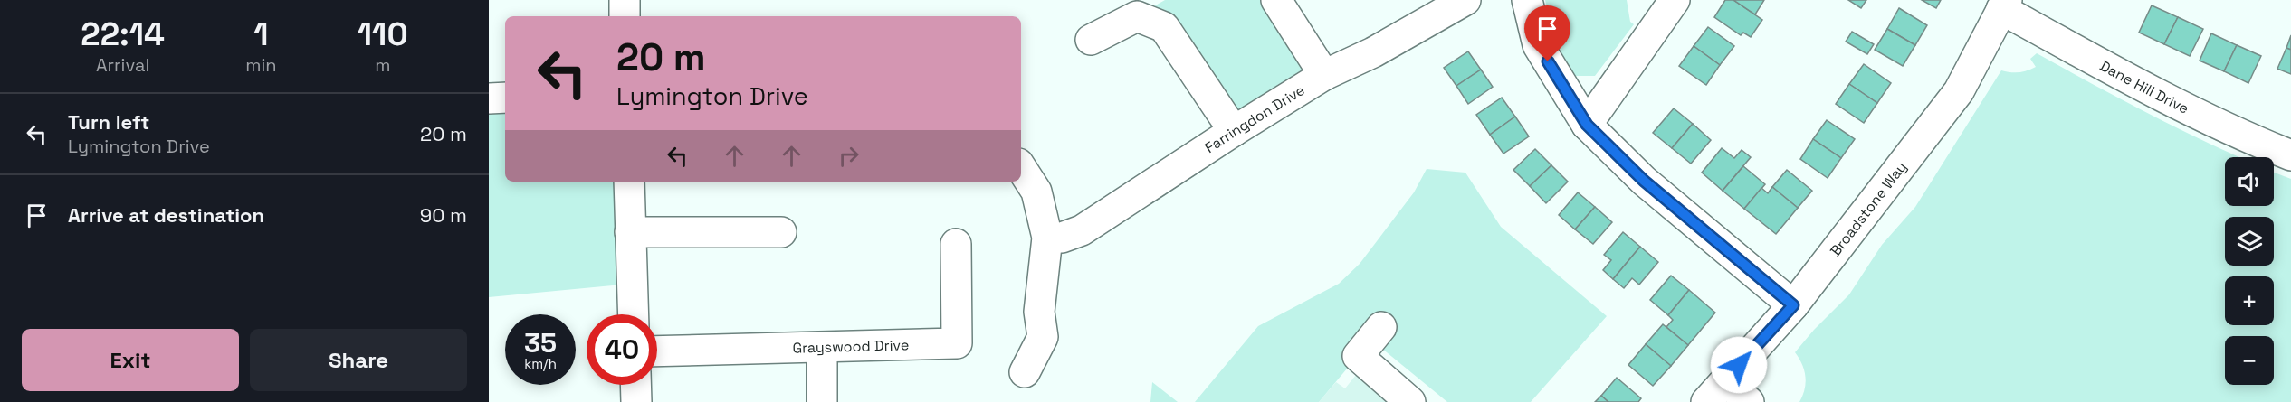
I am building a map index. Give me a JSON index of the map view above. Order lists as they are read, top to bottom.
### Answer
{
  "streets": {
    "street": [
      "Dane Hill Drive",
      "Farringdon Drive",
      "Broadstone Way",
      "Grayswood Drive"
    ]
  },
  "crossings": [
    ["Dane Hill Drive", "Broadstone Way"]
  ],
  "page": {
    "eta": [
      "22:14",
      "Arrival",
      "1",
      "min",
      "110",
      "m"
    ],
    "turn": ["20 m", "Lymington Drive"],
    "list": [
      {
        "name": "Turn left",
        "note": "Lymington Drive",
        "value": "20 m"
      },
      {
        "name": "Arrive at destination",
        "value": "90 m"
      }
    ],
    "map_buttons": ["+", "−"],
    "speed": "35 km/h",
    "limit": "40",
    "buttons": ["Exit", "Share"]
  }
}
